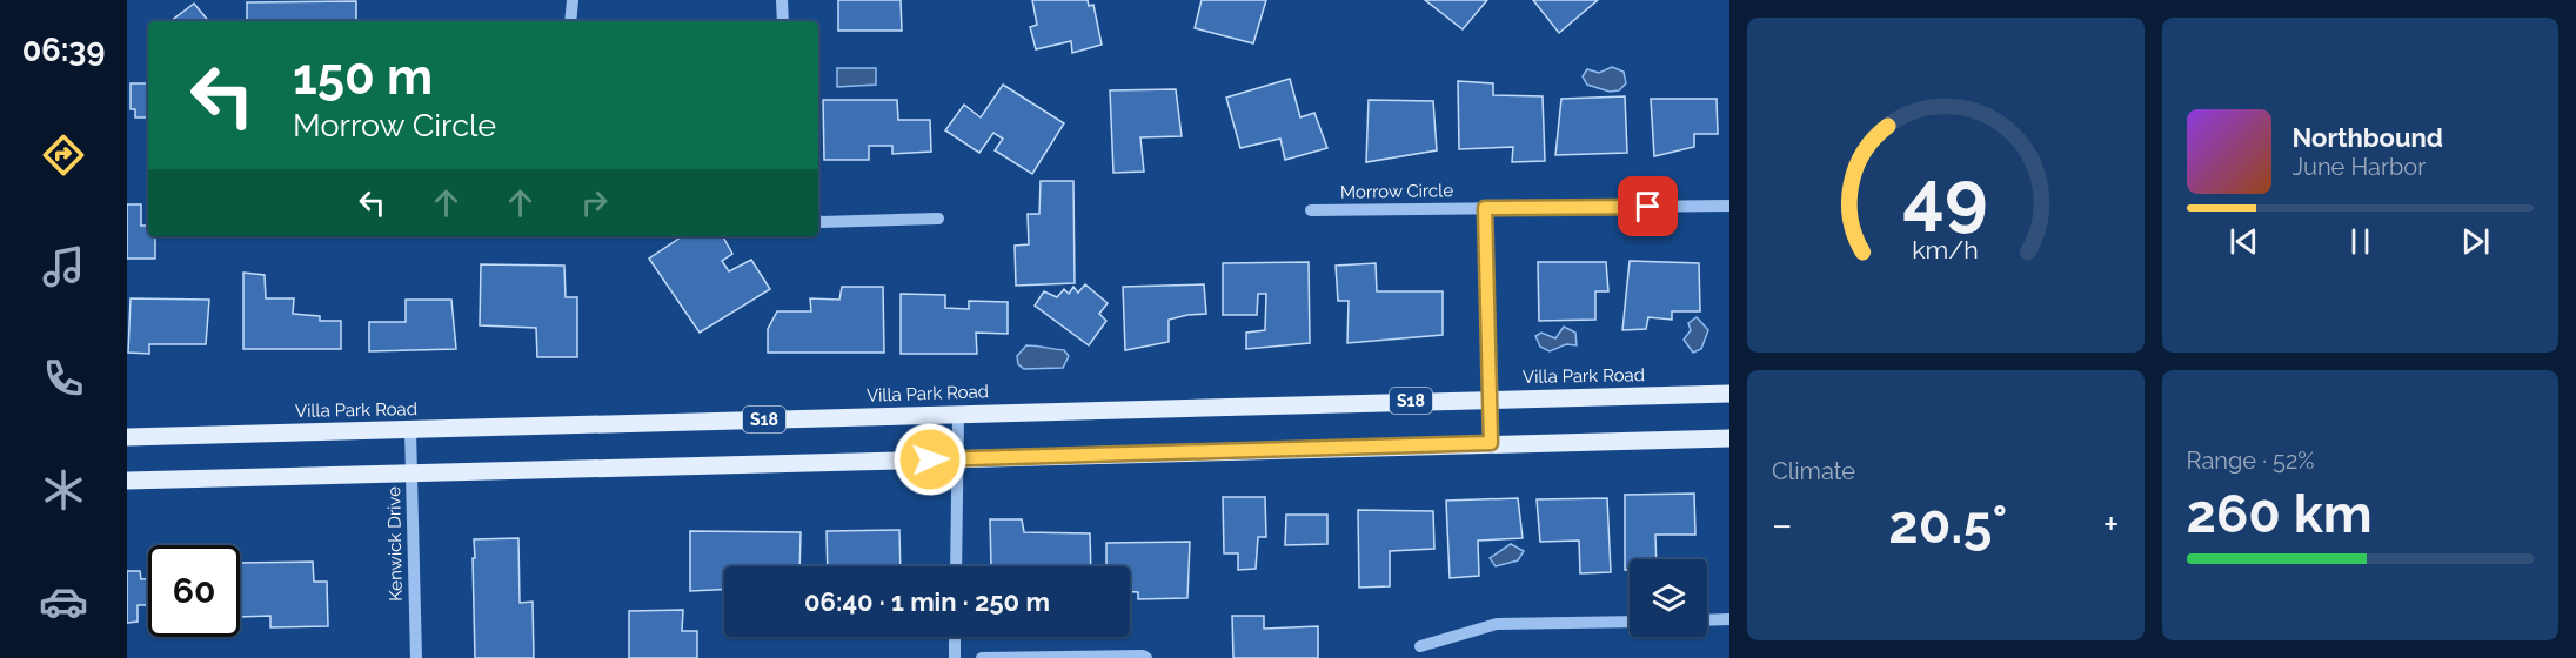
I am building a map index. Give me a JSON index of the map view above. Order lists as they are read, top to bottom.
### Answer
{
  "streets": {
    "main road": ["Villa Park Road", "S18"],
    "street": ["Morrow Circle", "Kenwick Drive"]
  },
  "crossings": [
    ["Villa Park Road", "Kenwick Drive"]
  ],
  "page": {
    "tabs": "06:39",
    "turn": ["150 m", "Morrow Circle"],
    "song": ["Northbound", "June Harbor"],
    "tile": [
      "Climate",
      ["Range · 52%", "260 km"]
    ],
    "heat": ["−", "20.5°", "+"],
    "limit": "60",
    "trip": "06:40 · 1 min · 250 m",
    "gauge": ["49", "km/h"]
  }
}
